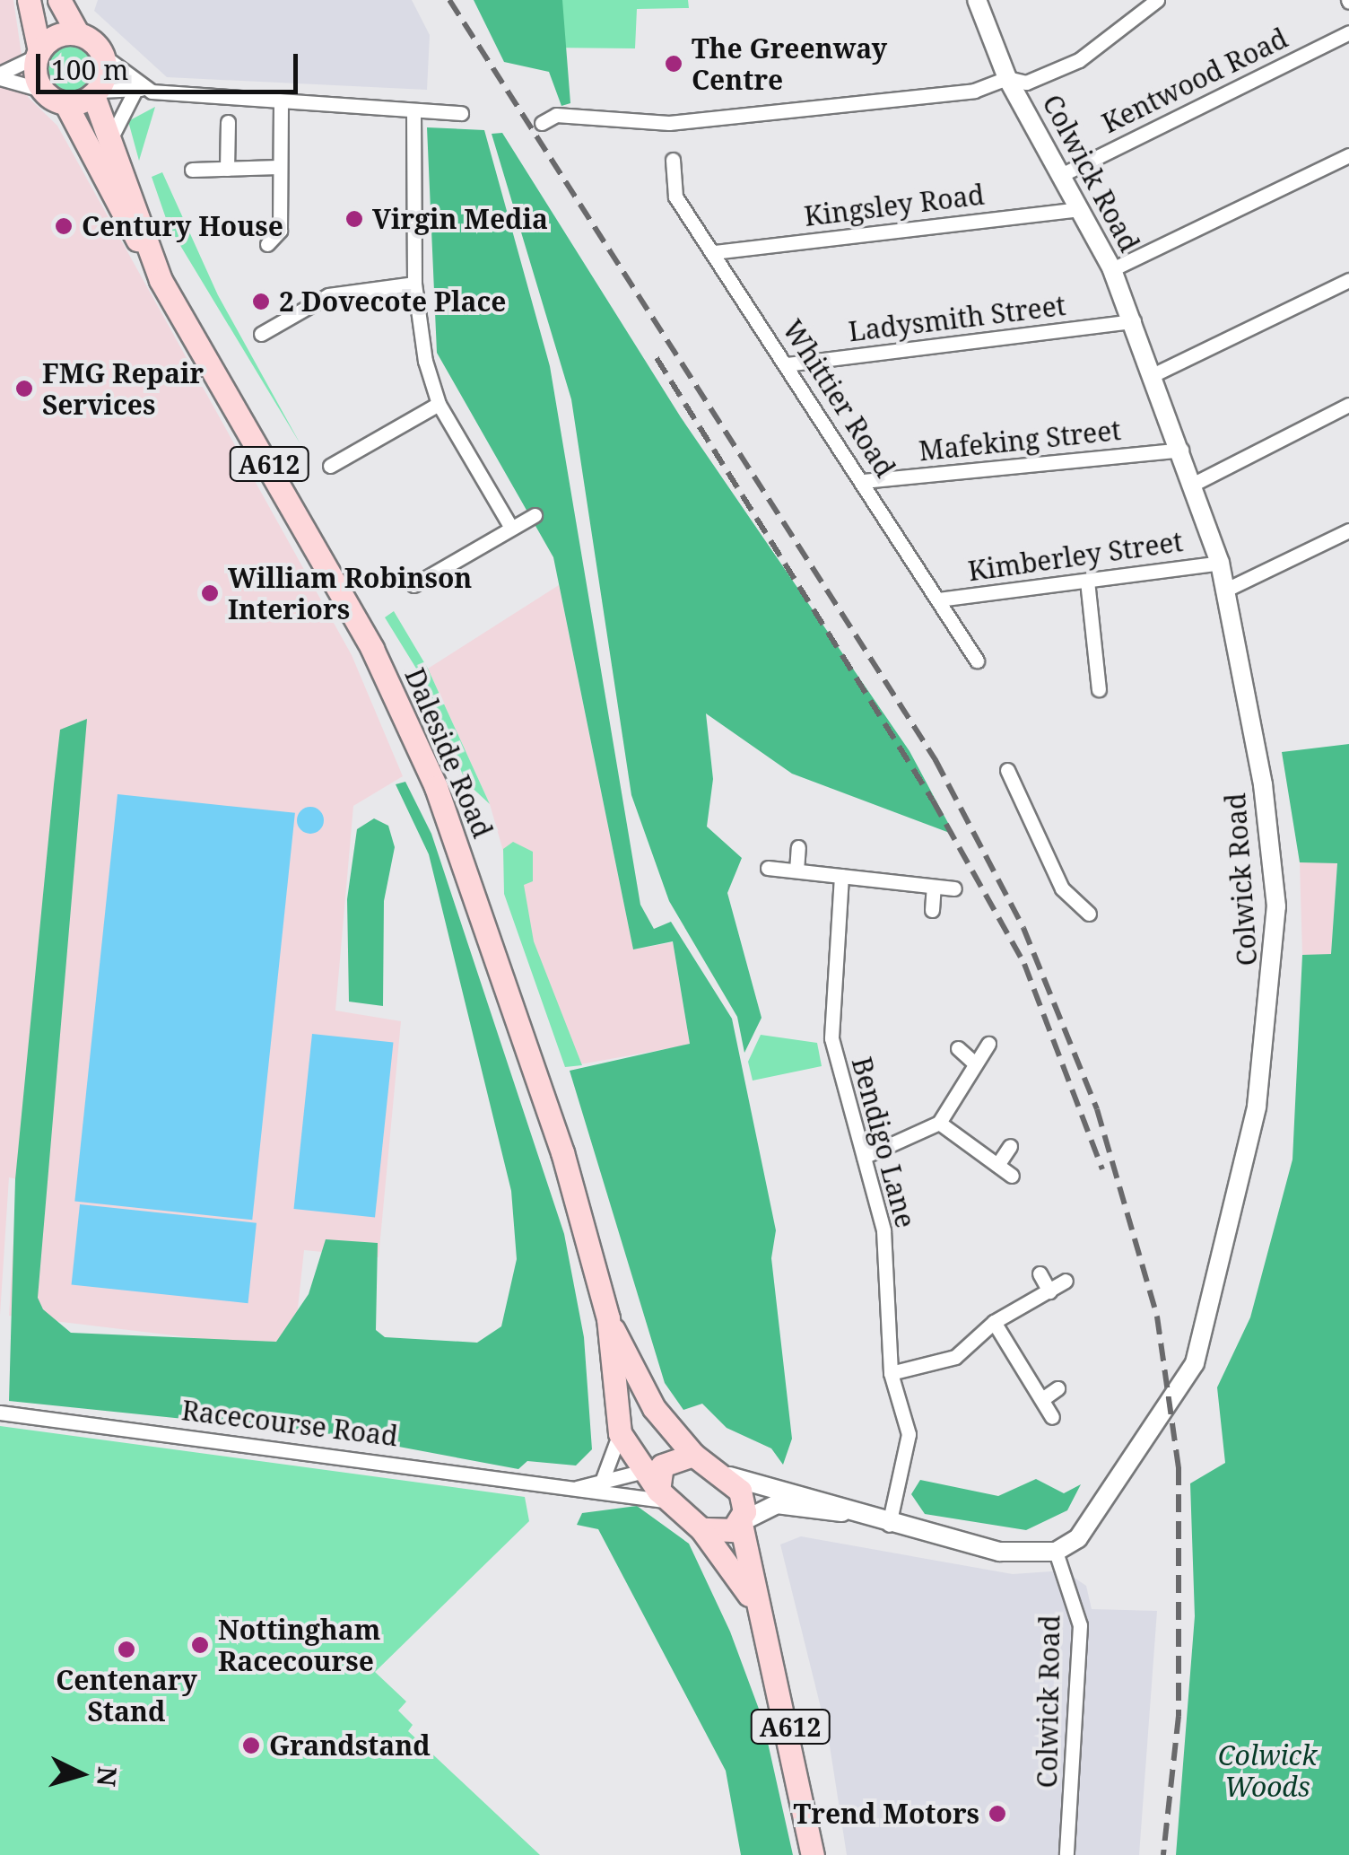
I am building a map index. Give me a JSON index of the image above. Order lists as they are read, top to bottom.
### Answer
{
  "streets": {
    "main road": ["A612", "Daleside Road"],
    "street": [
      "Kentwood Road",
      "Colwick Road",
      "Kingsley Road",
      "Ladysmith Street",
      "Whittier Road",
      "Mafeking Street",
      "Kimberley Street",
      "Bendigo Lane",
      "Racecourse Road"
    ]
  },
  "crossings": [
    ["Kentwood Road", "Colwick Road"],
    ["Colwick Road", "Kingsley Road"],
    ["Colwick Road", "Ladysmith Street"],
    ["Colwick Road", "Mafeking Street"],
    ["Colwick Road", "Kimberley Street"],
    ["Kingsley Road", "Whittier Road"],
    ["Ladysmith Street", "Whittier Road"],
    ["Whittier Road", "Mafeking Street"],
    ["Whittier Road", "Kimberley Street"],
    ["A612", "Daleside Road"],
    ["Daleside Road", "Racecourse Road"]
  ],
  "parks": ["Colwick Woods"],
  "places": [
    "The Greenway Centre",
    "Virgin Media",
    "Century House",
    "2 Dovecote Place",
    "FMG Repair Services",
    "William Robinson Interiors",
    "Nottingham Racecourse",
    "Centenary Stand",
    "Grandstand",
    "Trend Motors"
  ],
  "scale_bar": "100 m",
  "north": "right"
}
